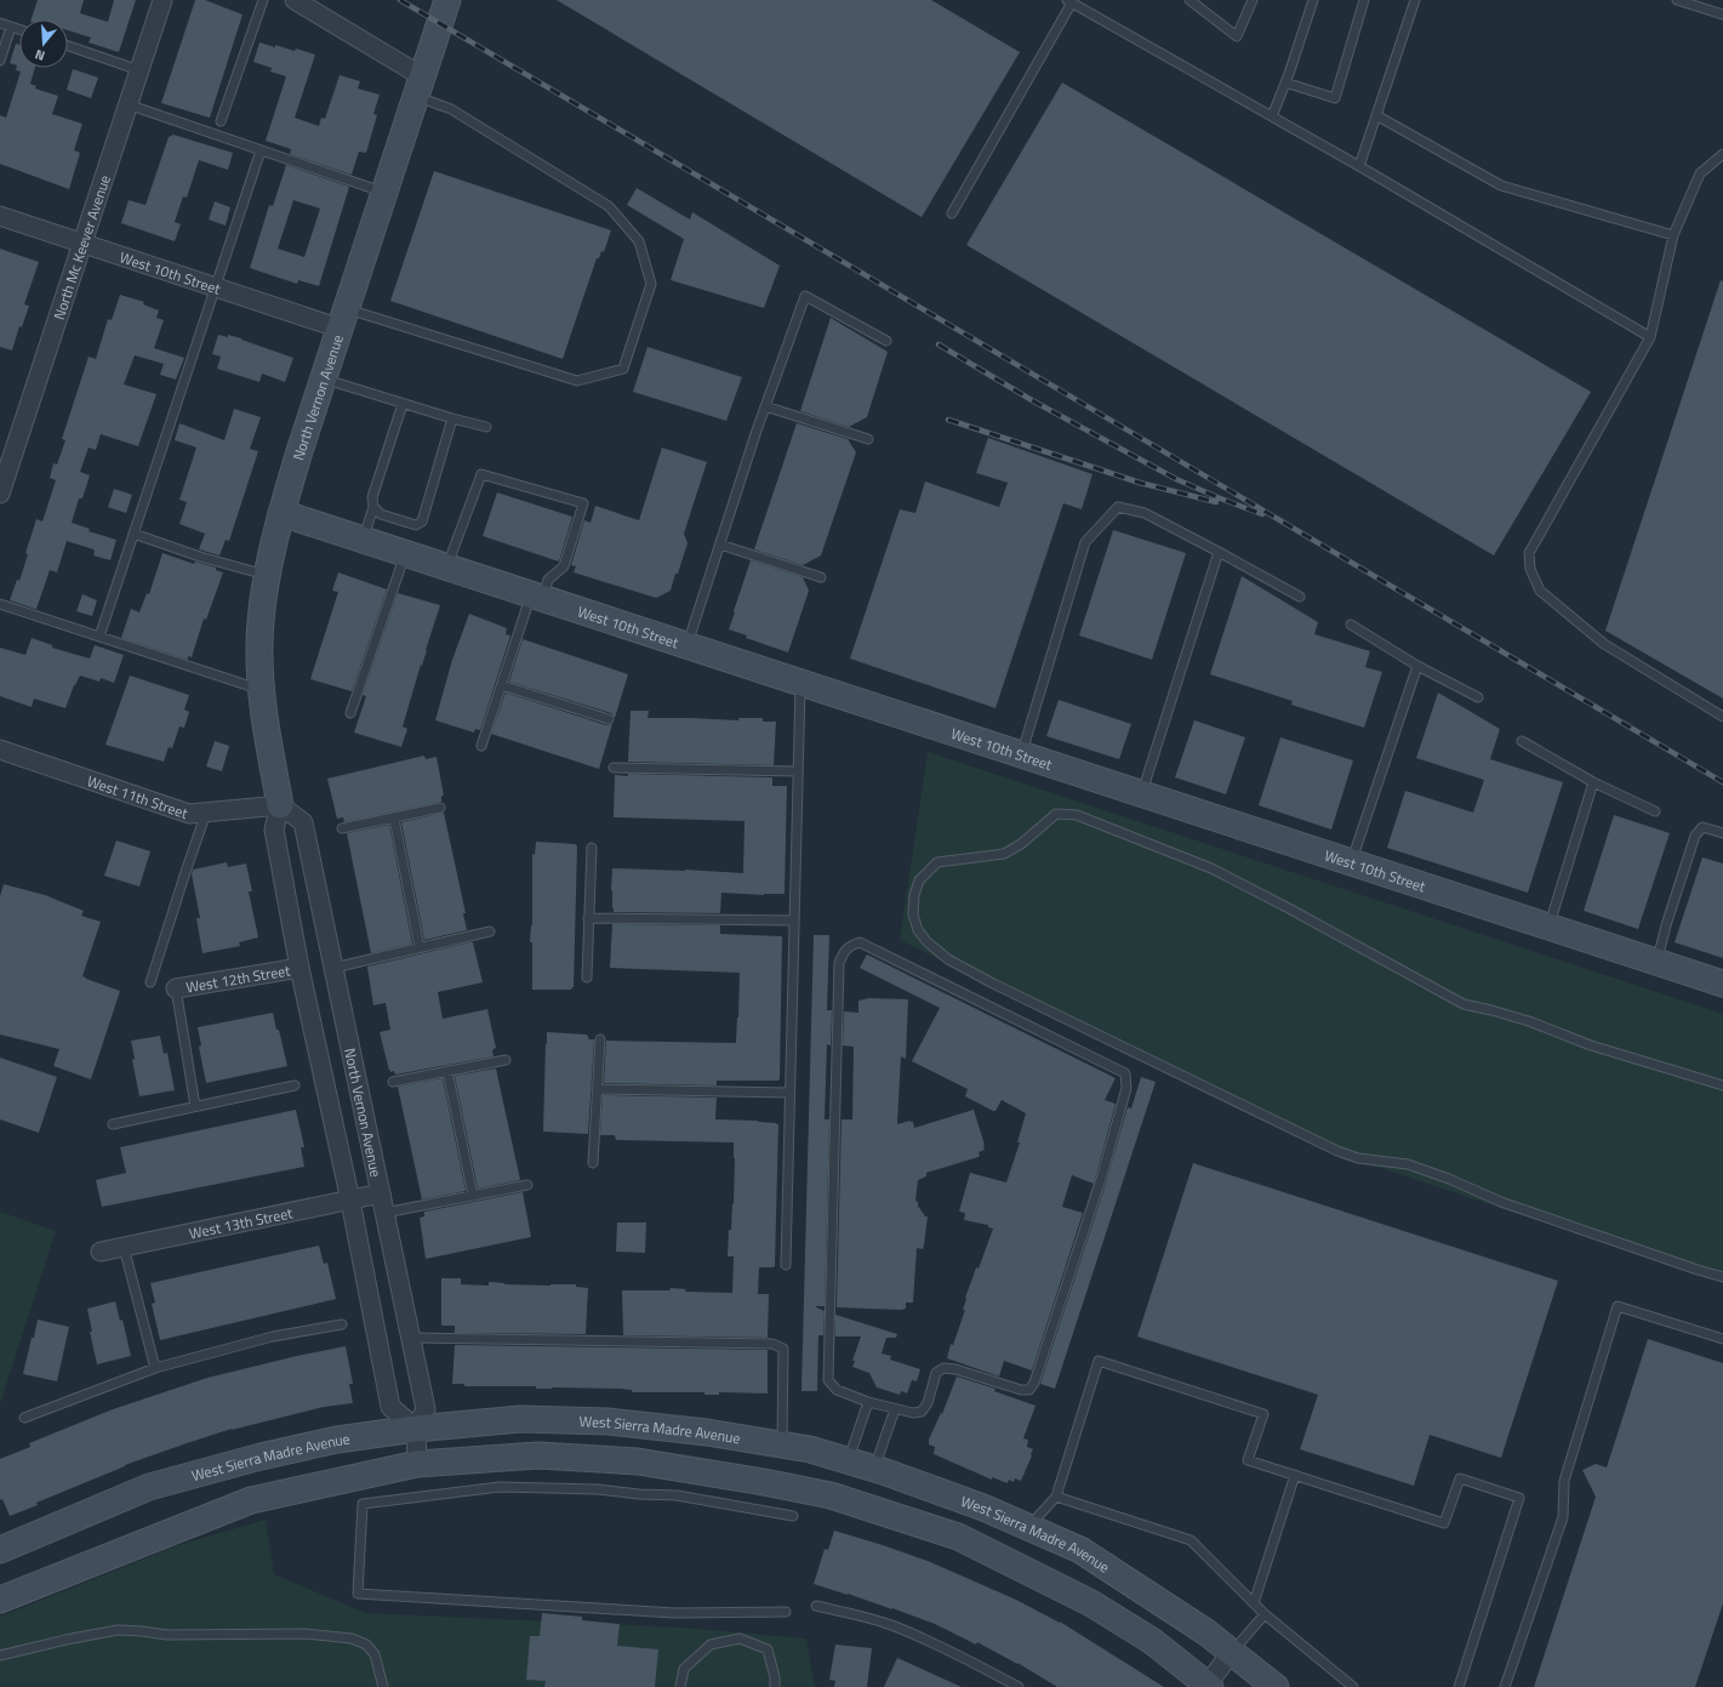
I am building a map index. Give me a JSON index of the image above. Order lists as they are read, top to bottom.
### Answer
{
  "streets": {
    "street": [
      "North Mc Keever Avenue",
      "West 10th Street",
      "North Vernon Avenue",
      "West 11th Street",
      "West 12th Street",
      "West 13th Street",
      "West Sierra Madre Avenue"
    ]
  },
  "crossings": [
    ["North Mc Keever Avenue", "West 10th Street"],
    ["West 10th Street", "North Vernon Avenue"],
    ["North Vernon Avenue", "West 11th Street"],
    ["North Vernon Avenue", "West 12th Street"],
    ["North Vernon Avenue", "West 13th Street"],
    ["North Vernon Avenue", "West Sierra Madre Avenue"]
  ],
  "north": "bottom"
}
